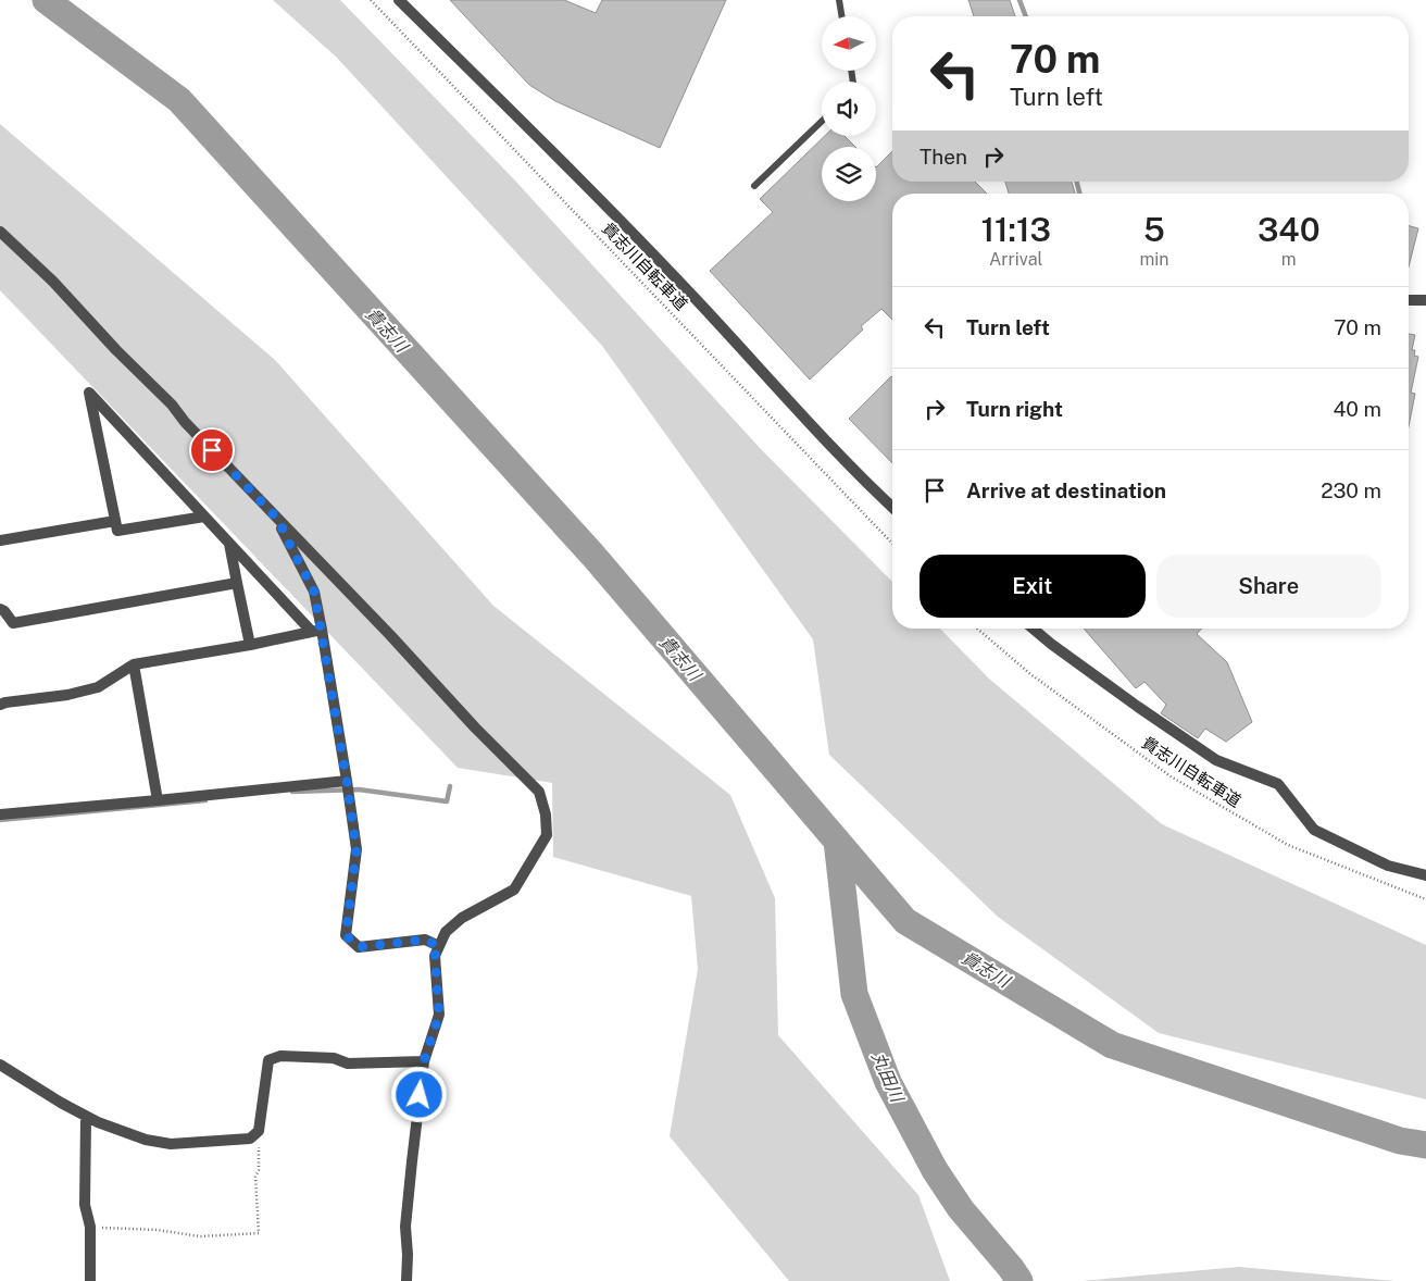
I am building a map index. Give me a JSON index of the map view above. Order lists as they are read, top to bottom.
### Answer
{
  "streets": {
    "path": ["貴志川自転車道"]
  },
  "water": ["貴志川", "丸田川"],
  "north": "left",
  "page": {
    "turn": ["70 m", "Turn left"],
    "then": "Then",
    "eta": [
      "11:13",
      "Arrival",
      "5",
      "min",
      "340",
      "m"
    ],
    "list": [
      {
        "name": "Turn left",
        "value": "70 m"
      },
      {
        "name": "Turn right",
        "value": "40 m"
      },
      {
        "name": "Arrive at destination",
        "value": "230 m"
      }
    ],
    "buttons": ["Exit", "Share"]
  }
}
